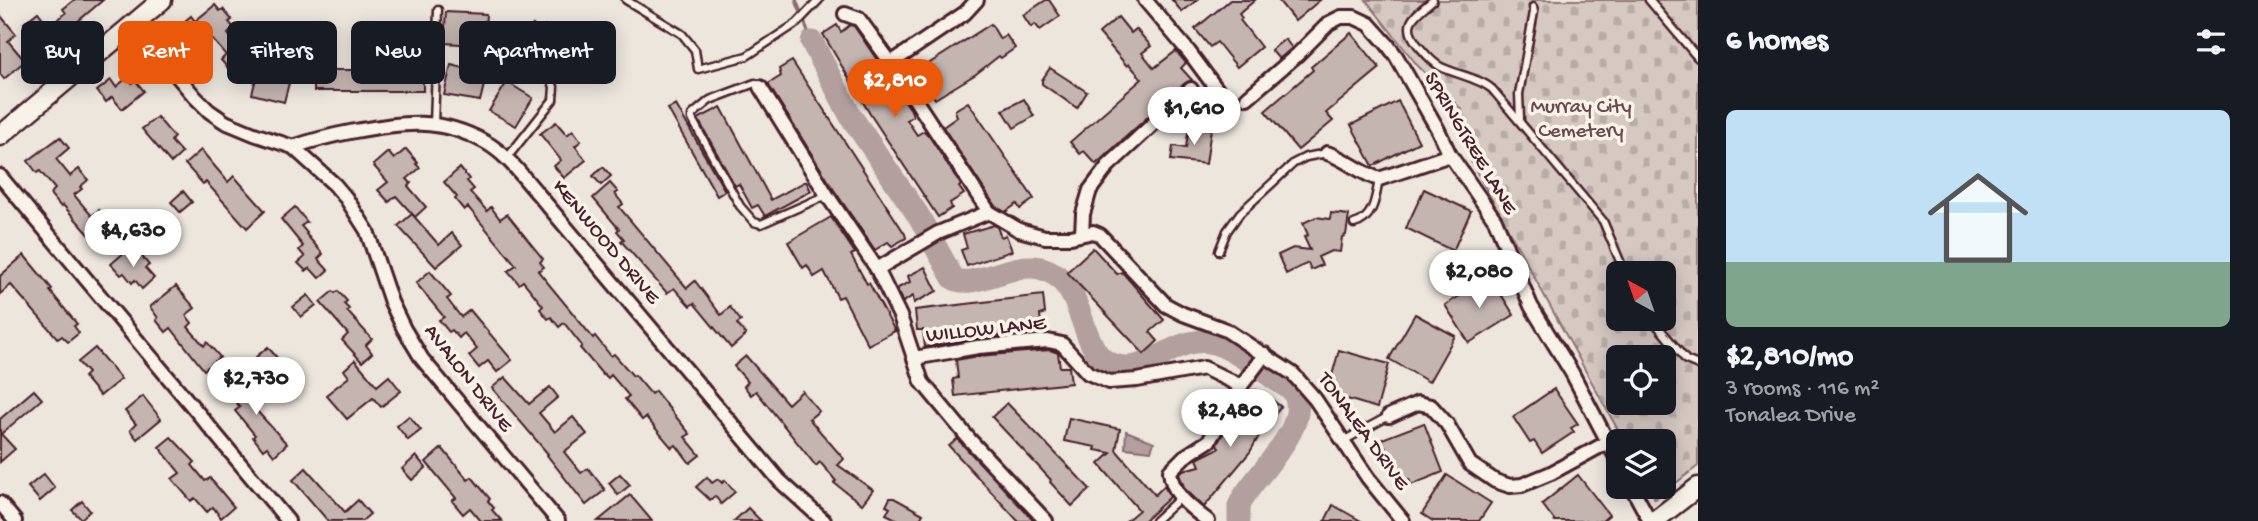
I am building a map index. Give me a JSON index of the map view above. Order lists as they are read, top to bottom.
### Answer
{
  "streets": {
    "street": [
      "SPRINGTREE LANE",
      "KENWOOD DRIVE",
      "WILLOW LANE",
      "AVALON DRIVE",
      "TONALEA DRIVE"
    ]
  },
  "crossings": [
    ["KENWOOD DRIVE", "AVALON DRIVE"]
  ],
  "parks": ["Murray City Cemetery"],
  "north": "top left",
  "page": {
    "heading": "6 homes",
    "chip": [
      "Buy",
      "Rent",
      "Filters",
      "New",
      "Apartment"
    ],
    "price": [
      "$2,810",
      "$1,610",
      "$4,630",
      "$2,080",
      "$2,730",
      "$2,480"
    ],
    "list": [
      {
        "name": "$2,810/mo",
        "note": "3 rooms · 116 m² · Tonalea Drive"
      }
    ]
  }
}
